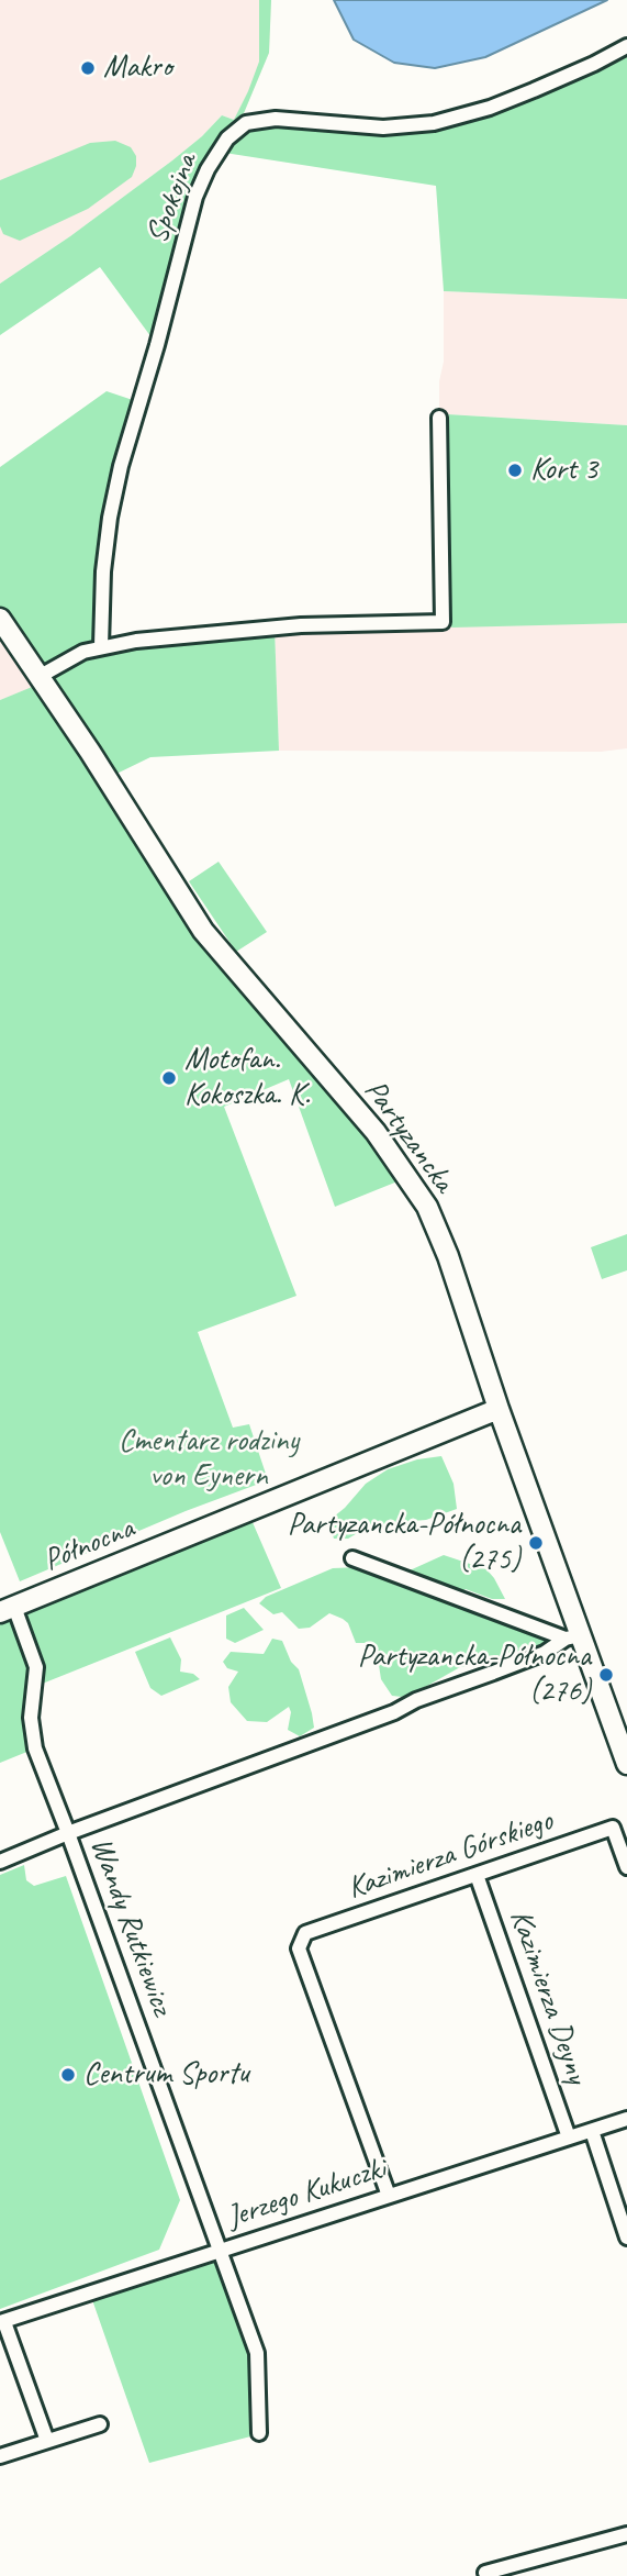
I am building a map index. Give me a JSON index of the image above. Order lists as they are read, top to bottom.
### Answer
{
  "streets": {
    "main road": ["Partyzancka", "Północna"],
    "street": [
      "Spokojna",
      "Kazimierza Górskiego",
      "Wandy Rutkiewicz",
      "Kazimierza Deyny",
      "Jerzego Kukuczki"
    ]
  },
  "crossings": [
    ["Partyzancka", "Północna"],
    ["Partyzancka", "Wandy Rutkiewicz"],
    ["Północna", "Wandy Rutkiewicz"],
    ["Kazimierza Górskiego", "Kazimierza Deyny"],
    ["Kazimierza Górskiego", "Jerzego Kukuczki"],
    ["Wandy Rutkiewicz", "Jerzego Kukuczki"],
    ["Kazimierza Deyny", "Jerzego Kukuczki"]
  ],
  "parks": ["Cmentarz rodziny von Eynern"],
  "places": [
    "Makro",
    "Kort 3",
    "Motofan. Kokoszka. K.",
    "Partyzancka-Północna (275)",
    "Partyzancka-Północna (276)",
    "Centrum Sportu"
  ]
}
